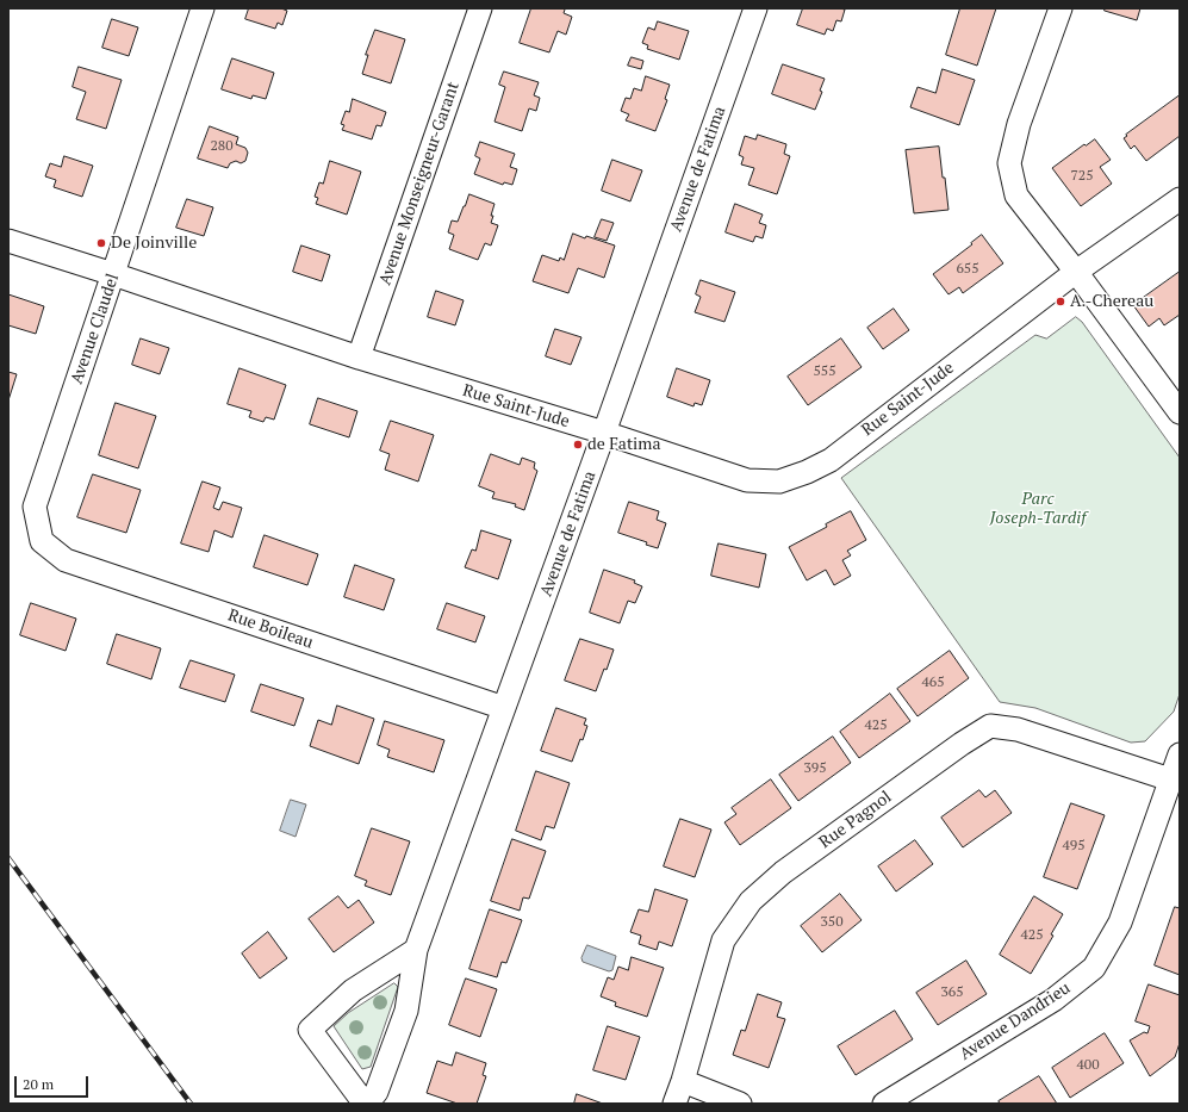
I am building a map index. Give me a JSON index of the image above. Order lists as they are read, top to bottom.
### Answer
{
  "streets": {
    "street": [
      "Avenue de Fatima",
      "Avenue Monseigneur-Garant",
      "Avenue Claudel",
      "Rue Saint-Jude",
      "Rue Boileau",
      "Rue Pagnol",
      "Avenue Dandrieu"
    ]
  },
  "crossings": [
    ["Avenue de Fatima", "Rue Saint-Jude"],
    ["Avenue de Fatima", "Rue Boileau"],
    ["Avenue Monseigneur-Garant", "Rue Saint-Jude"],
    ["Avenue Claudel", "Rue Saint-Jude"],
    ["Avenue Claudel", "Rue Boileau"],
    ["Rue Pagnol", "Avenue Dandrieu"]
  ],
  "parks": ["Parc Joseph-Tardif"],
  "places": ["De Joinville", "A.-Chereau", "de Fatima"],
  "house_numbers": [
    "280",
    "725",
    "655",
    "555",
    "465",
    "425",
    "395",
    "495",
    "350",
    "425",
    "365",
    "400"
  ],
  "scale_bar": "20 m"
}
